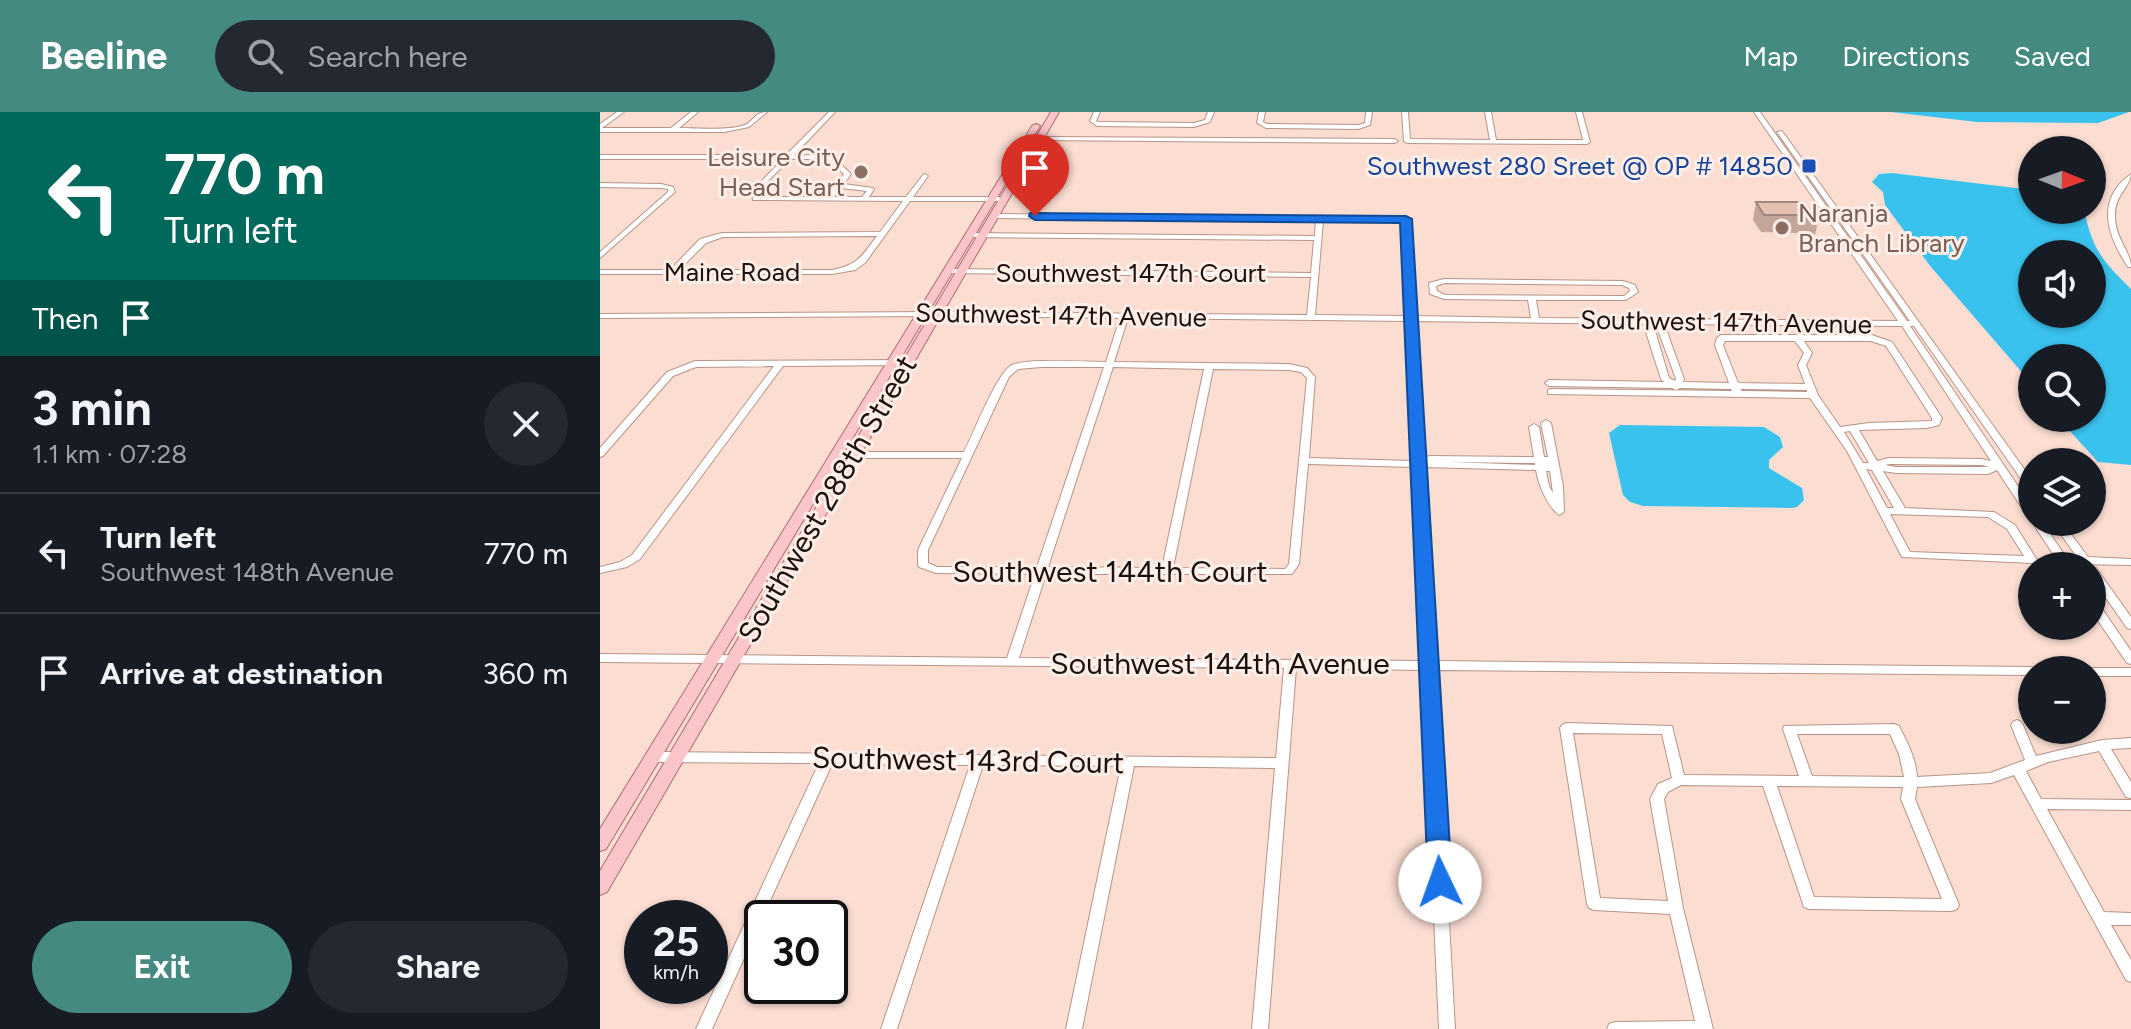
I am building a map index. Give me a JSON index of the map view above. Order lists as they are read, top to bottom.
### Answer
{
  "streets": {
    "main road": ["Southwest 288th Street"],
    "street": [
      "Maine Road",
      "Southwest 147th Court",
      "Southwest 147th Avenue",
      "Southwest 144th Court",
      "Southwest 144th Avenue",
      "Southwest 143rd Court"
    ]
  },
  "crossings": [
    ["Southwest 147th Court", "Southwest 288th Street"],
    ["Southwest 147th Avenue", "Southwest 288th Street"],
    ["Southwest 288th Street", "Southwest 144th Avenue"],
    ["Southwest 288th Street", "Southwest 143rd Court"]
  ],
  "places": {
    "transit": ["Southwest 280 Sreet @ OP # 14850"],
    "other": ["Leisure City Head Start", "Naranja Branch Library"]
  },
  "north": "right",
  "page": {
    "header": "Beeline",
    "search": "Search here",
    "nav": ["Map", "Directions", "Saved"],
    "turn": ["770 m", "Turn left"],
    "map_buttons": ["+", "−"],
    "then": "Then",
    "heading": ["3 min", "1.1 km · 07:28"],
    "list": [
      {
        "name": "Turn left",
        "note": "Southwest 148th Avenue",
        "value": "770 m"
      },
      {
        "name": "Arrive at destination",
        "value": "360 m"
      }
    ],
    "speed": "25 km/h",
    "limit": "30",
    "buttons": ["Exit", "Share"]
  }
}
